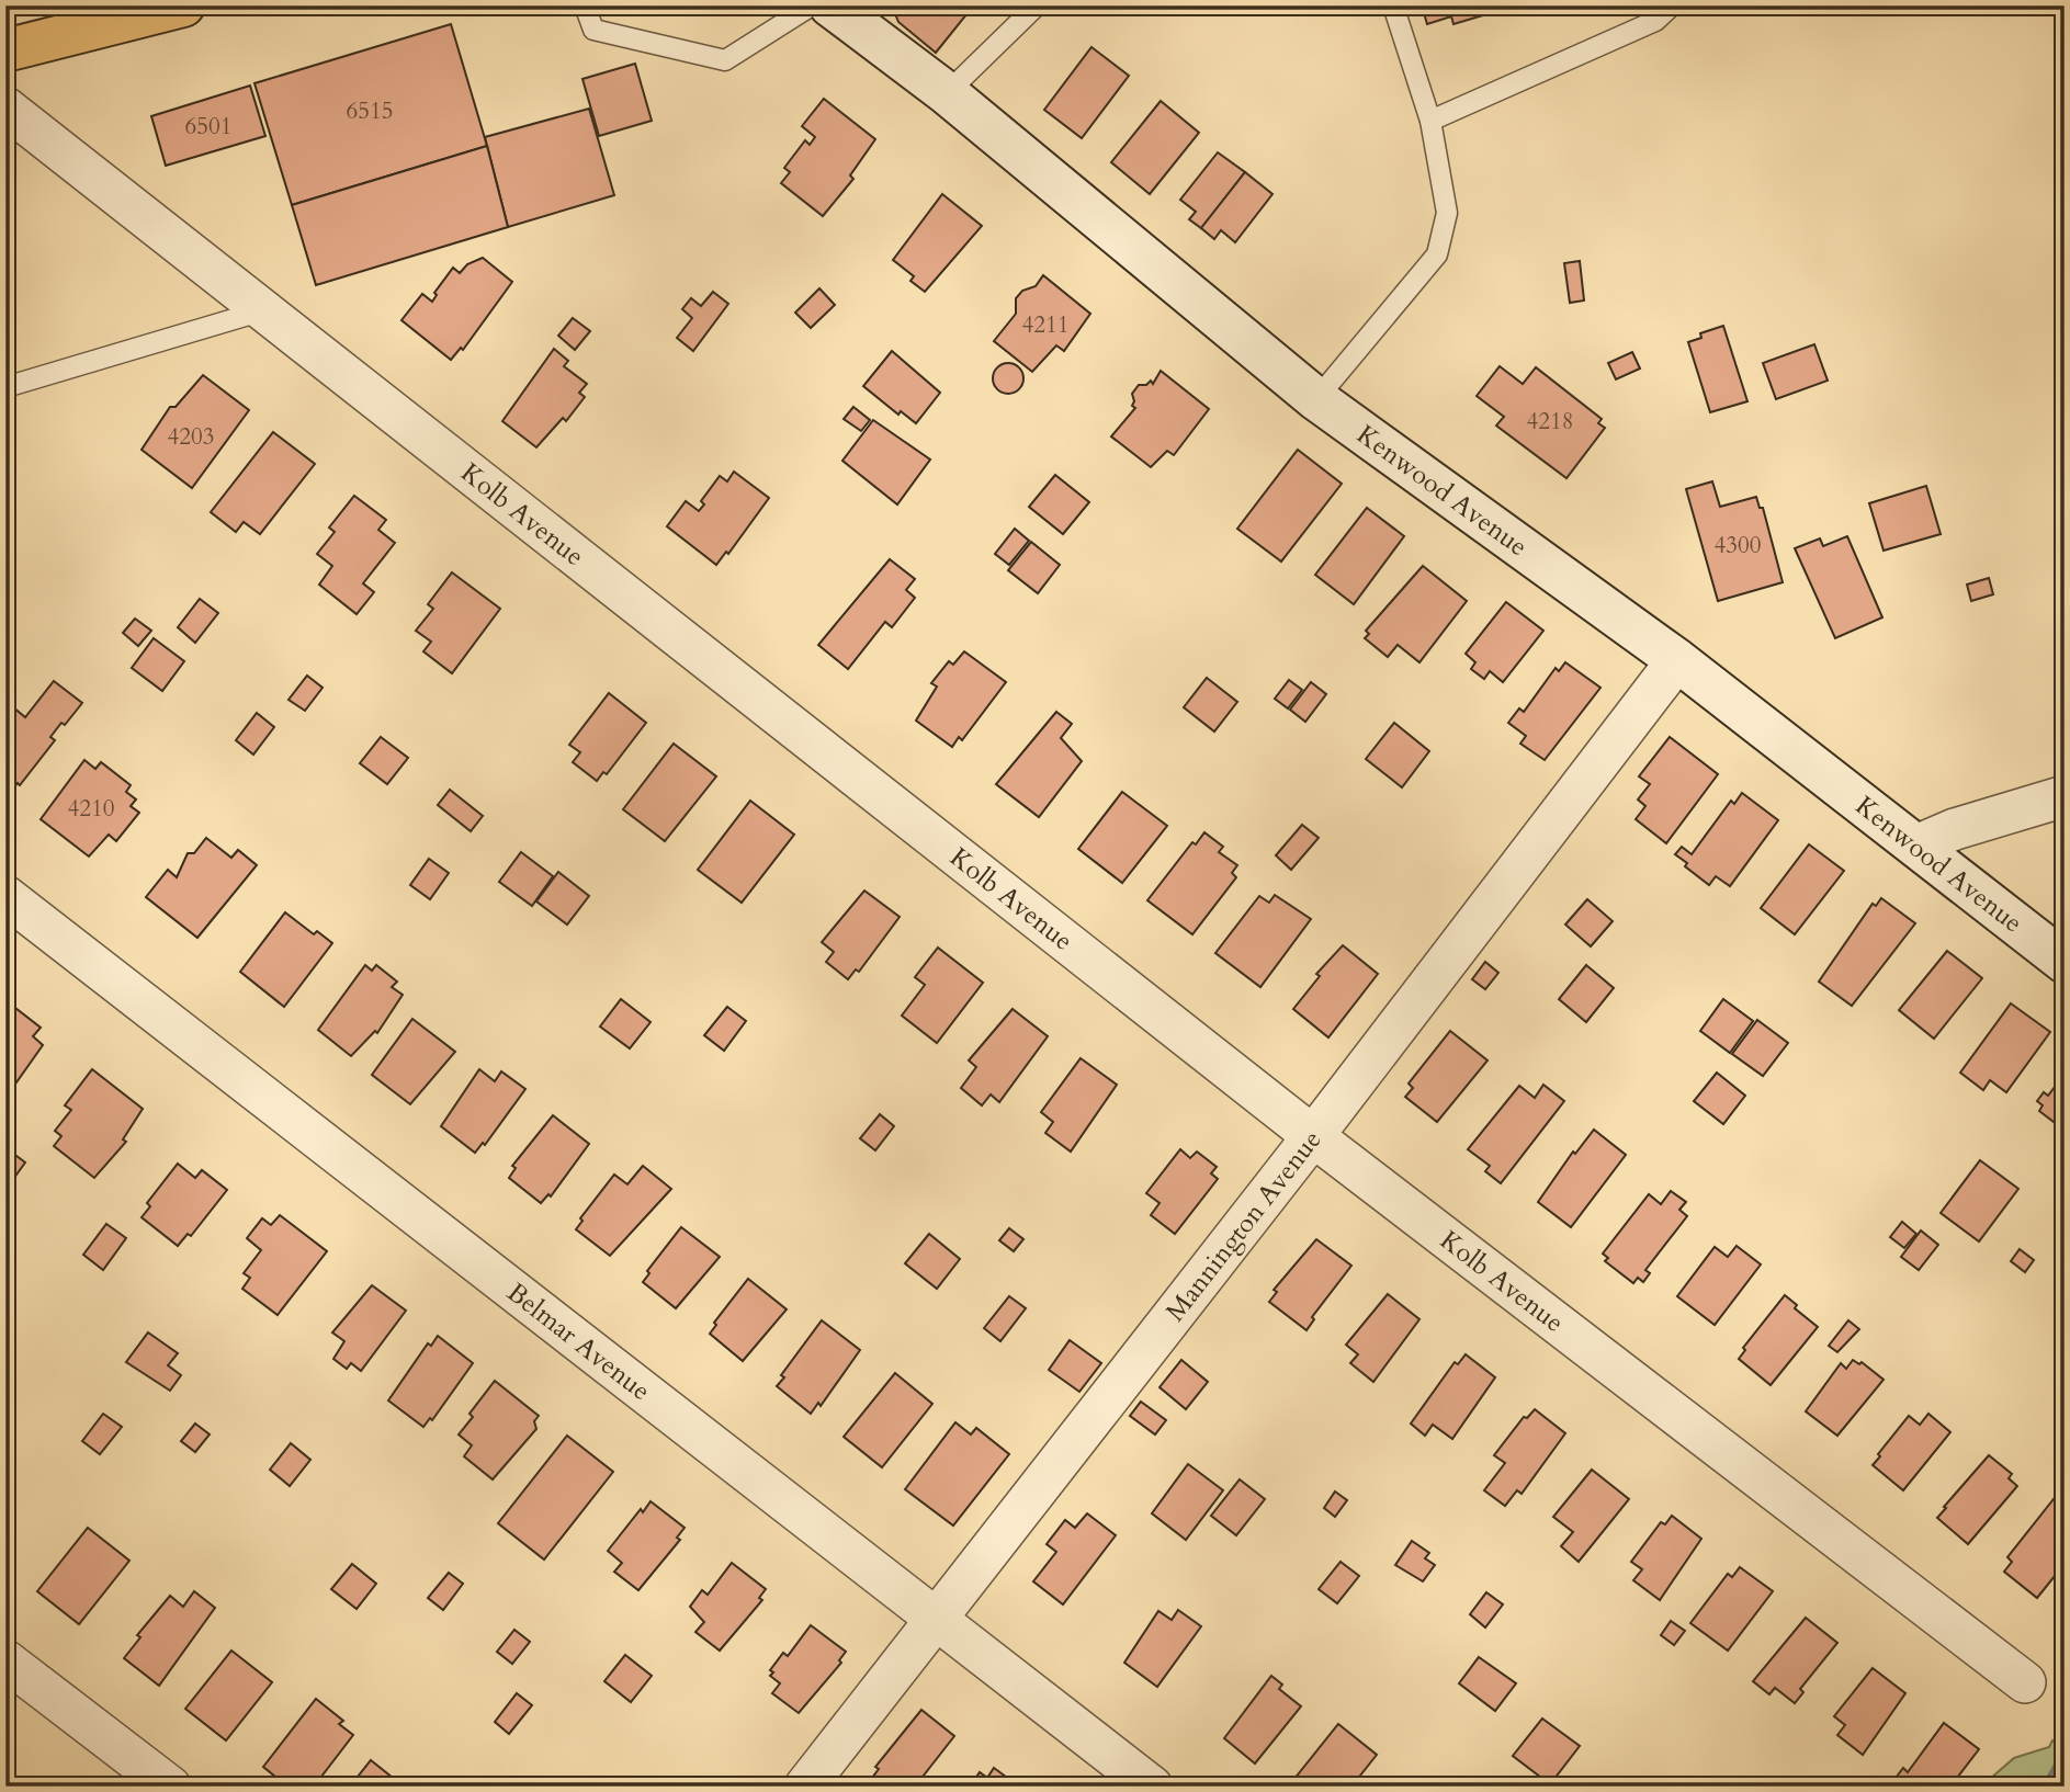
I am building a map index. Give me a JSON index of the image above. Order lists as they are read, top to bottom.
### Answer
{
  "streets": {
    "main road": ["Kenwood Avenue"],
    "street": ["Kolb Avenue", "Mannington Avenue", "Belmar Avenue"]
  },
  "crossings": [
    ["Kenwood Avenue", "Mannington Avenue"],
    ["Kolb Avenue", "Mannington Avenue"],
    ["Mannington Avenue", "Belmar Avenue"]
  ],
  "house_numbers": [
    "6515",
    "6501",
    "4211",
    "4218",
    "4203",
    "4300",
    "4210"
  ]
}
